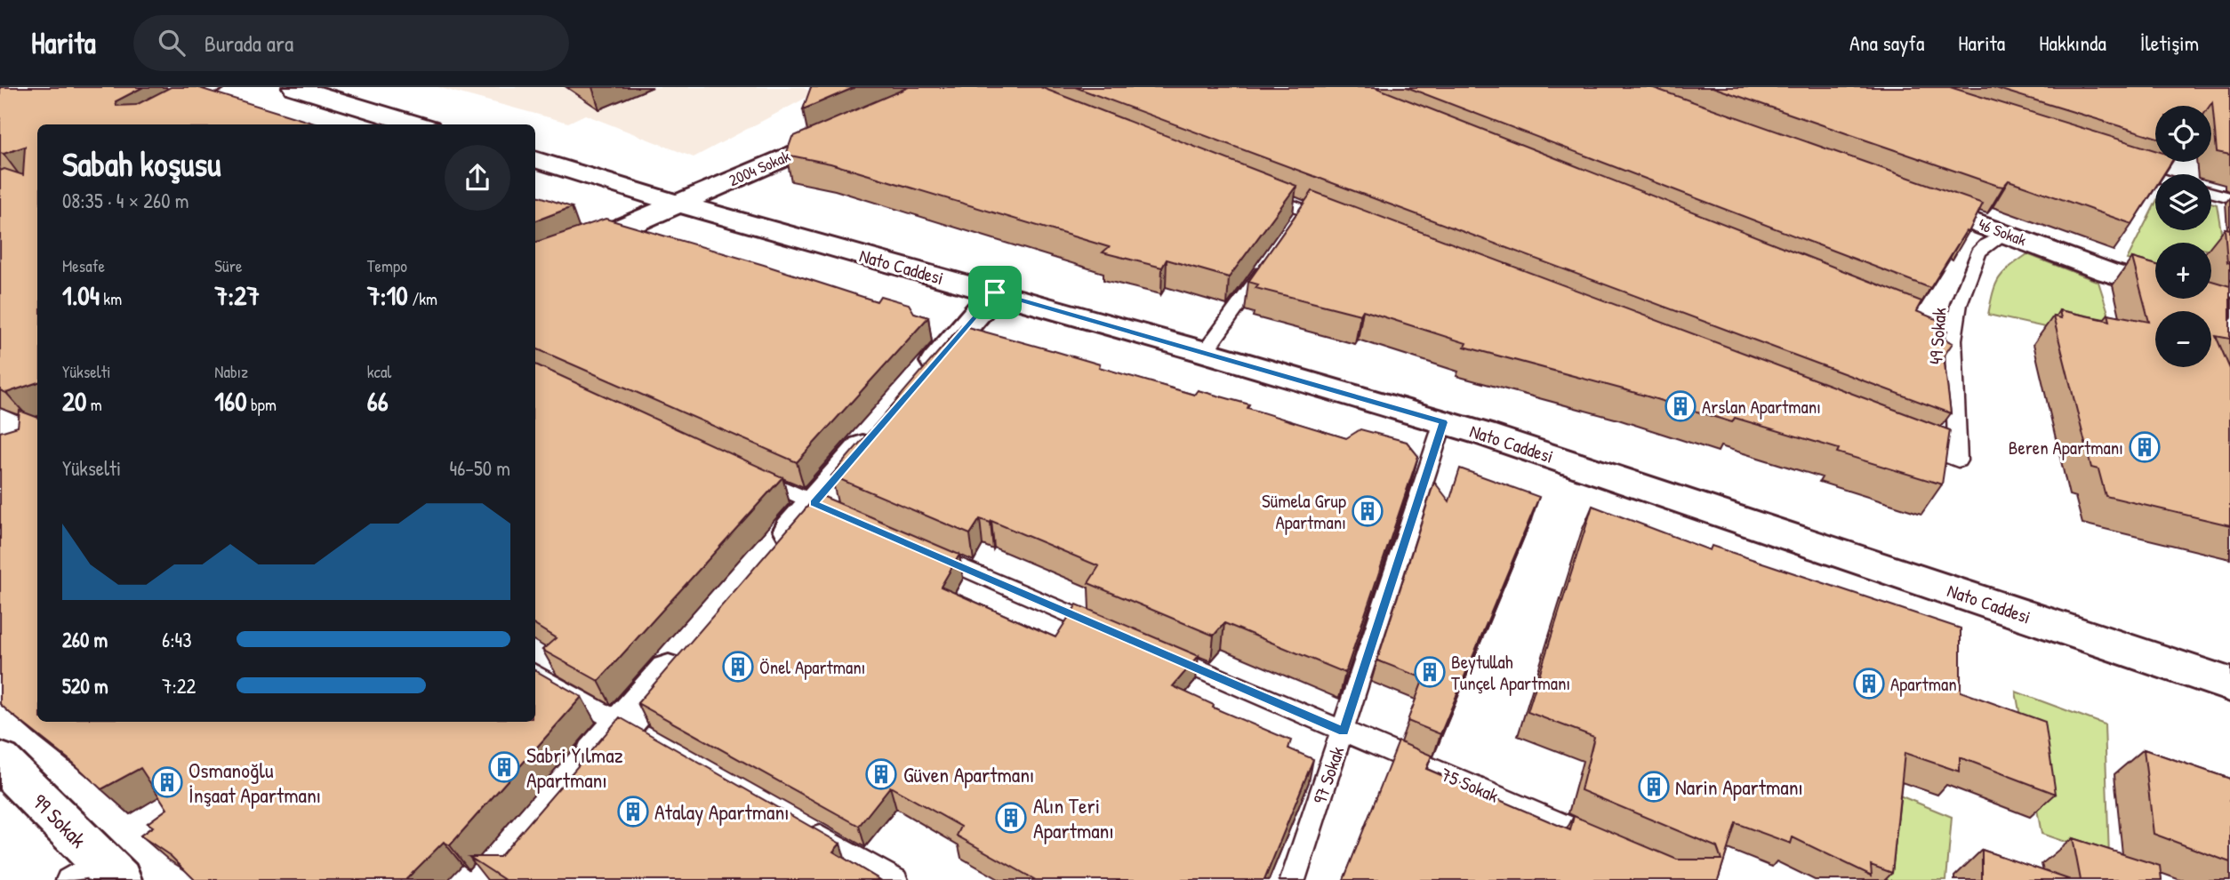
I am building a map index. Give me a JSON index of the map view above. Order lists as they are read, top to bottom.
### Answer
{
  "streets": {
    "main road": [
      "2004 Sokak",
      "46 Sokak",
      "Nato Caddesi",
      "99 Sokak"
    ],
    "lane": ["49 Sokak", "97 Sokak", "75 Sokak"]
  },
  "crossings": [
    ["2004 Sokak", "Nato Caddesi"],
    ["46 Sokak", "49 Sokak"],
    ["Nato Caddesi", "97 Sokak"],
    ["97 Sokak", "75 Sokak"]
  ],
  "places": {
    "building": [
      "Arslan Apartmanı",
      "Beren Apartmanı",
      "Sümela Grup Apartmanı",
      "Önel Apartmanı",
      "Beytullah Tunçel Apartmanı",
      "Apartman",
      "Sabri Yılmaz Apartmanı",
      "Güven Apartmanı",
      "Osmanoğlu İnşaat Apartmanı",
      "Narin Apartmanı",
      "Atalay Apartmanı",
      "Alın Teri Apartmanı"
    ]
  },
  "page": {
    "header": "Harita",
    "search": "Burada ara",
    "nav": [
      "Ana sayfa",
      "Harita",
      "Hakkında",
      "İletişim"
    ],
    "map_buttons": ["+", "−"],
    "heading": ["Sabah koşusu", "08:35 · 4 × 260 m"],
    "stats": [
      ["Mesafe", "1.04 km"],
      ["Süre", "7:27"],
      ["Tempo", "7:10 /km"],
      ["Yükselti", "20 m"],
      ["Nabız", "160 bpm"],
      ["kcal", "66"]
    ],
    "chart": ["Yükselti", "46–50 m"],
    "list": [
      {
        "name": "260 m",
        "note": "6:43"
      },
      {
        "name": "520 m",
        "note": "7:22"
      }
    ]
  }
}
